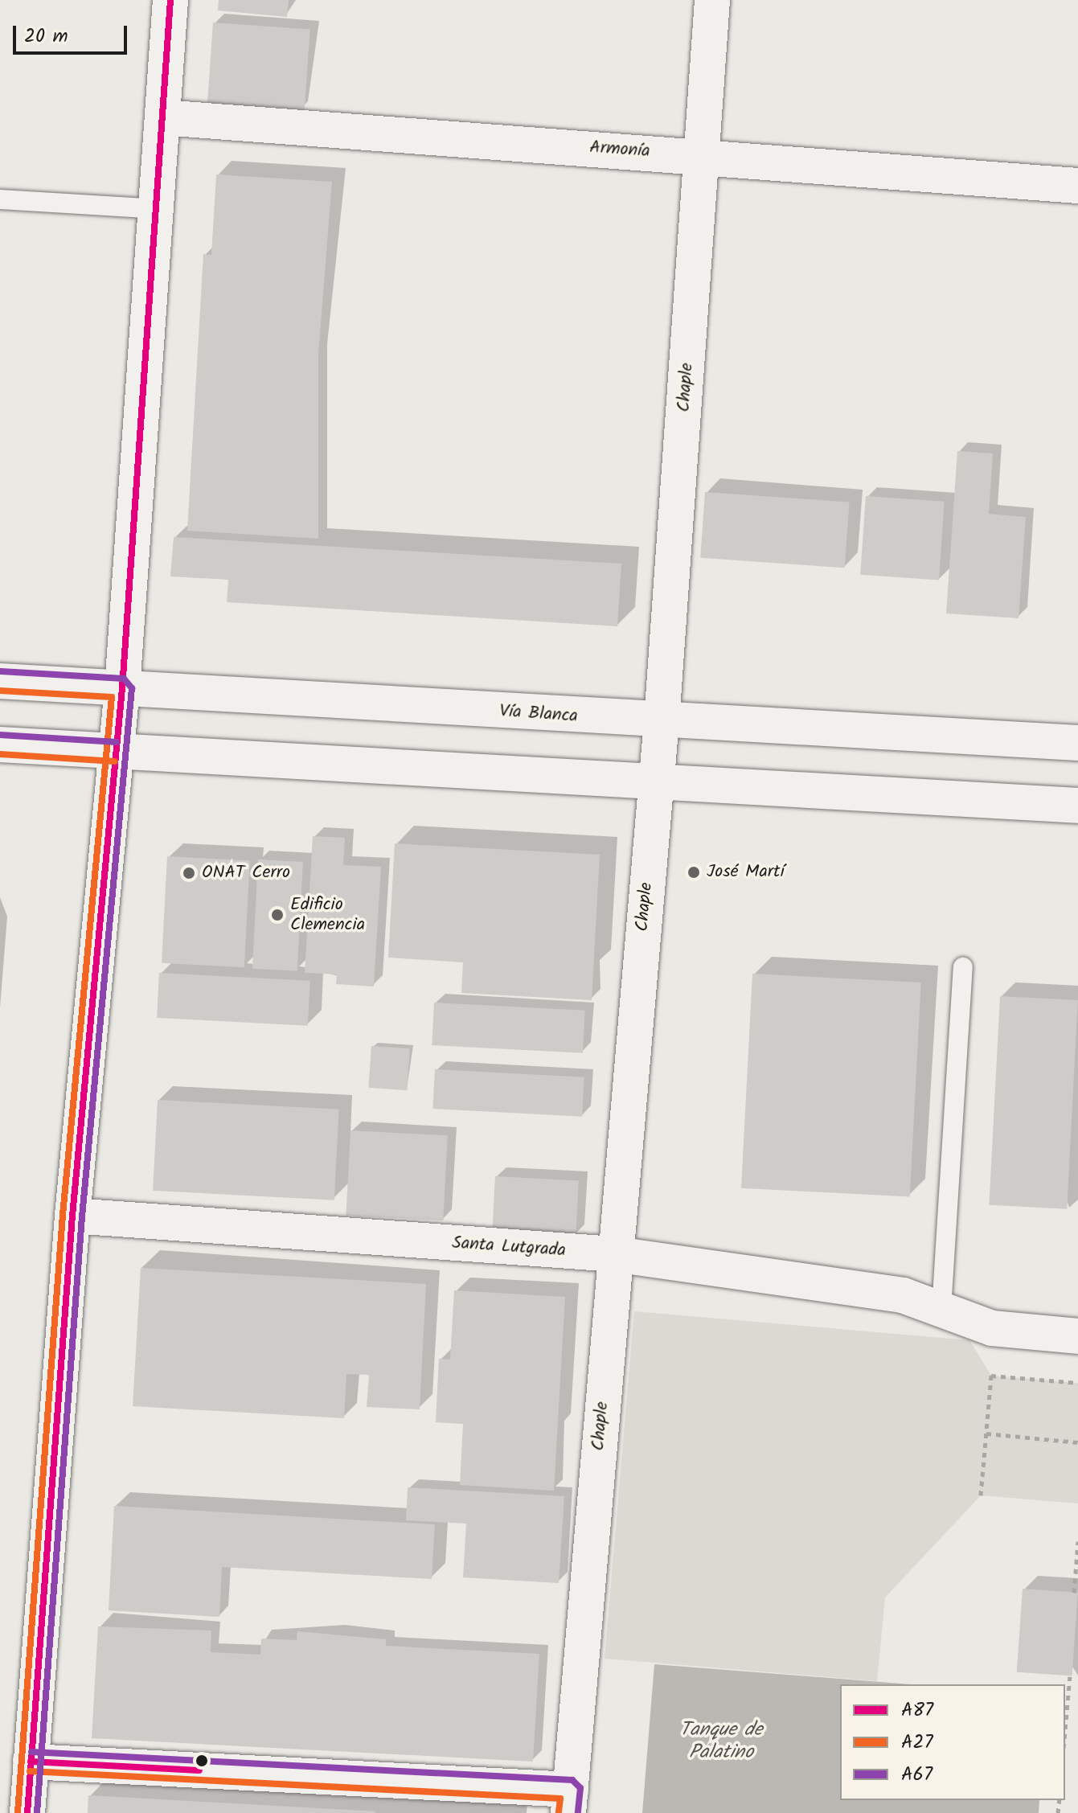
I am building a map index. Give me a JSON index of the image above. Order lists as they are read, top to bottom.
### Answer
{
  "streets": {
    "street": [
      "Armonía",
      "Chaple",
      "Vía Blanca",
      "Santa Lutgrada"
    ]
  },
  "crossings": [
    ["Armonía", "Chaple"],
    ["Chaple", "Vía Blanca"],
    ["Chaple", "Santa Lutgrada"]
  ],
  "water": ["Tanque de Palatino"],
  "places": ["José Martí", "ONAT Cerro", "Edificio Clemencia"],
  "lines": ["transit line A87", "transit line A67", "transit line A27"],
  "legend": ["A87", "A27", "A67"],
  "scale_bar": "20 m"
}
